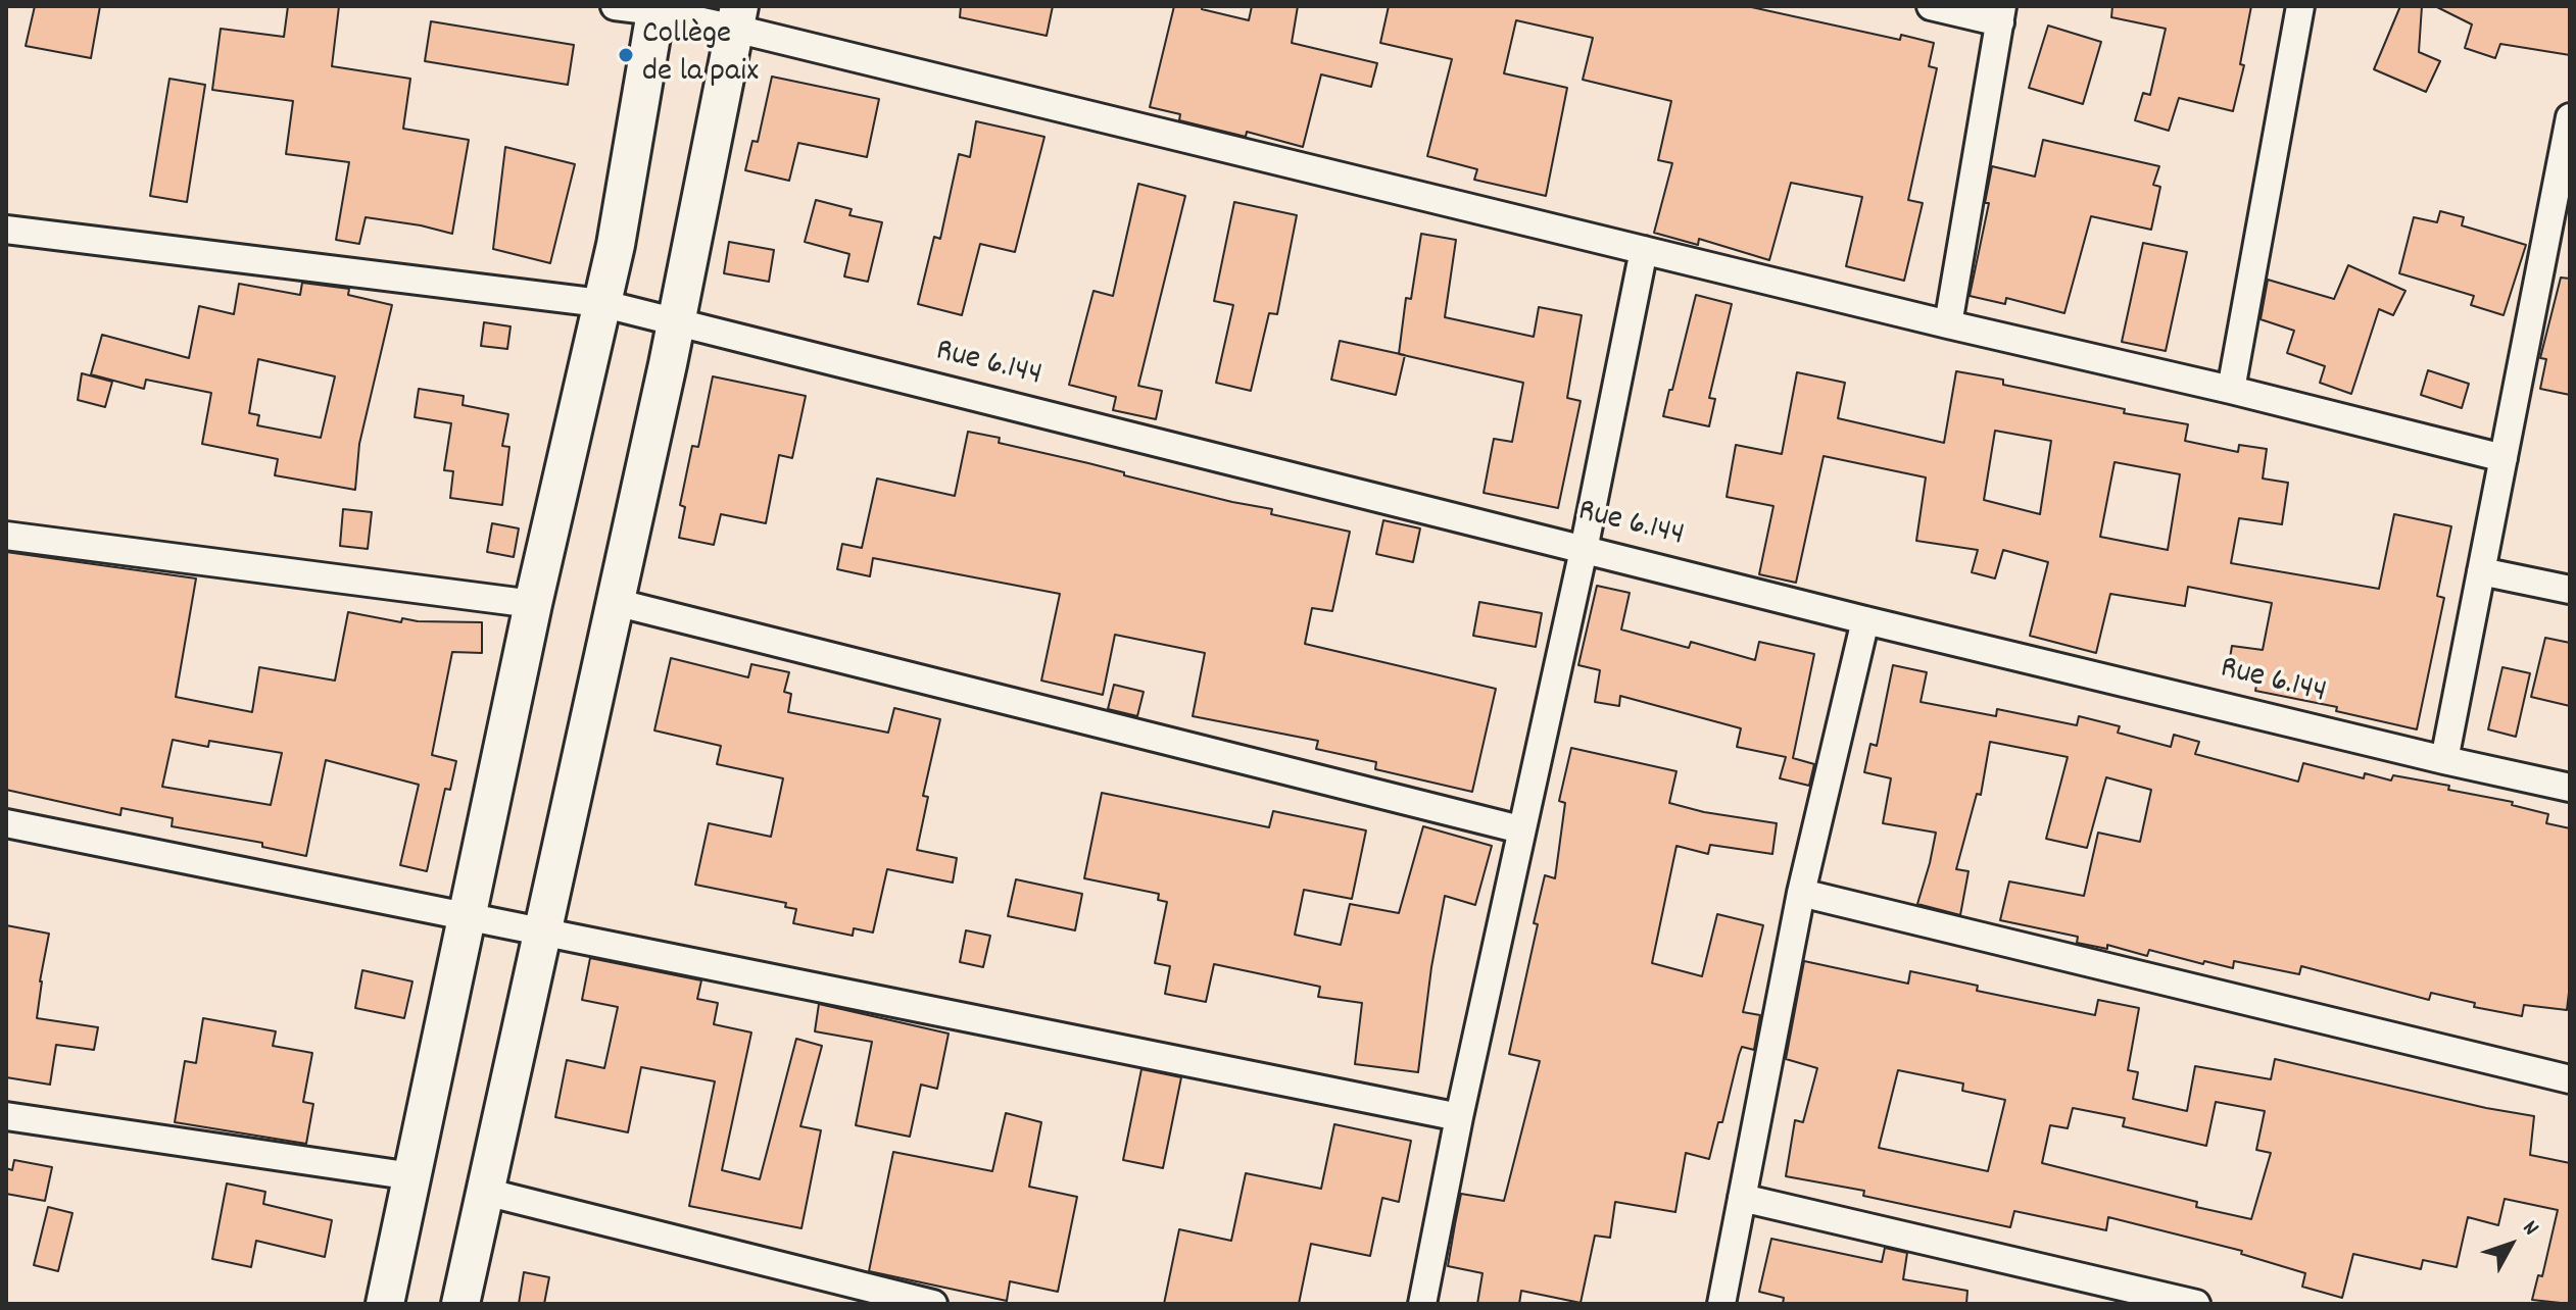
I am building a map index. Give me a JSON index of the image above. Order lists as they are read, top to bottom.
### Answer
{
  "streets": {
    "street": ["Rue 6.144"]
  },
  "places": ["Collège de la paix"],
  "north": "top right"
}
